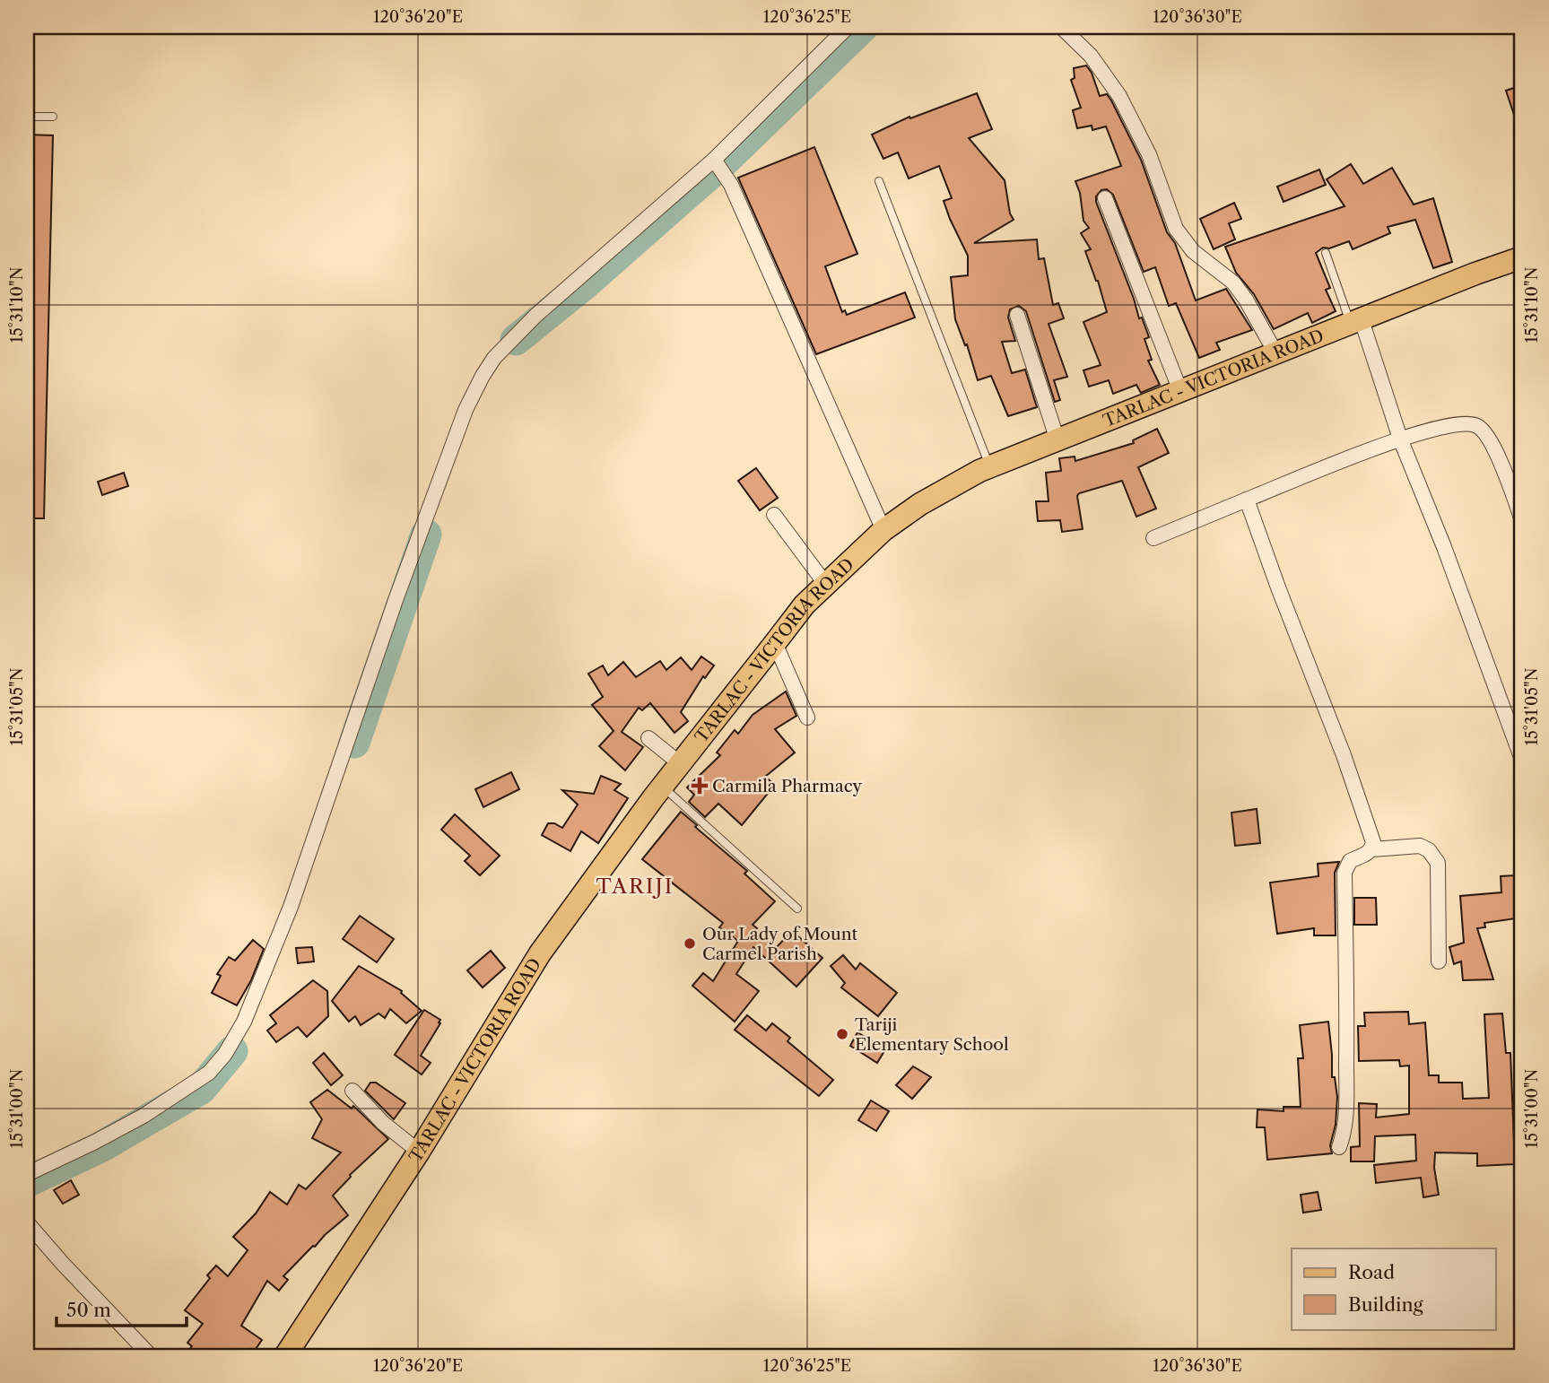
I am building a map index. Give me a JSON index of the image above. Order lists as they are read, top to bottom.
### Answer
{
  "streets": {
    "main road": ["TARLAC - VICTORIA ROAD"]
  },
  "districts": ["TARIJI"],
  "places": {
    "health": ["Carmila Pharmacy"],
    "other": ["Our Lady of Mount Carmel Parish", "Tariji Elementary School"]
  },
  "legend": ["Road", "Building"],
  "scale_bar": "50 m",
  "coordinates": [
    "120°36'20\"E",
    "120°36'25\"E",
    "120°36'30\"E",
    "15°31'10\"N",
    "15°31'05\"N",
    "15°31'00\"N"
  ]
}
